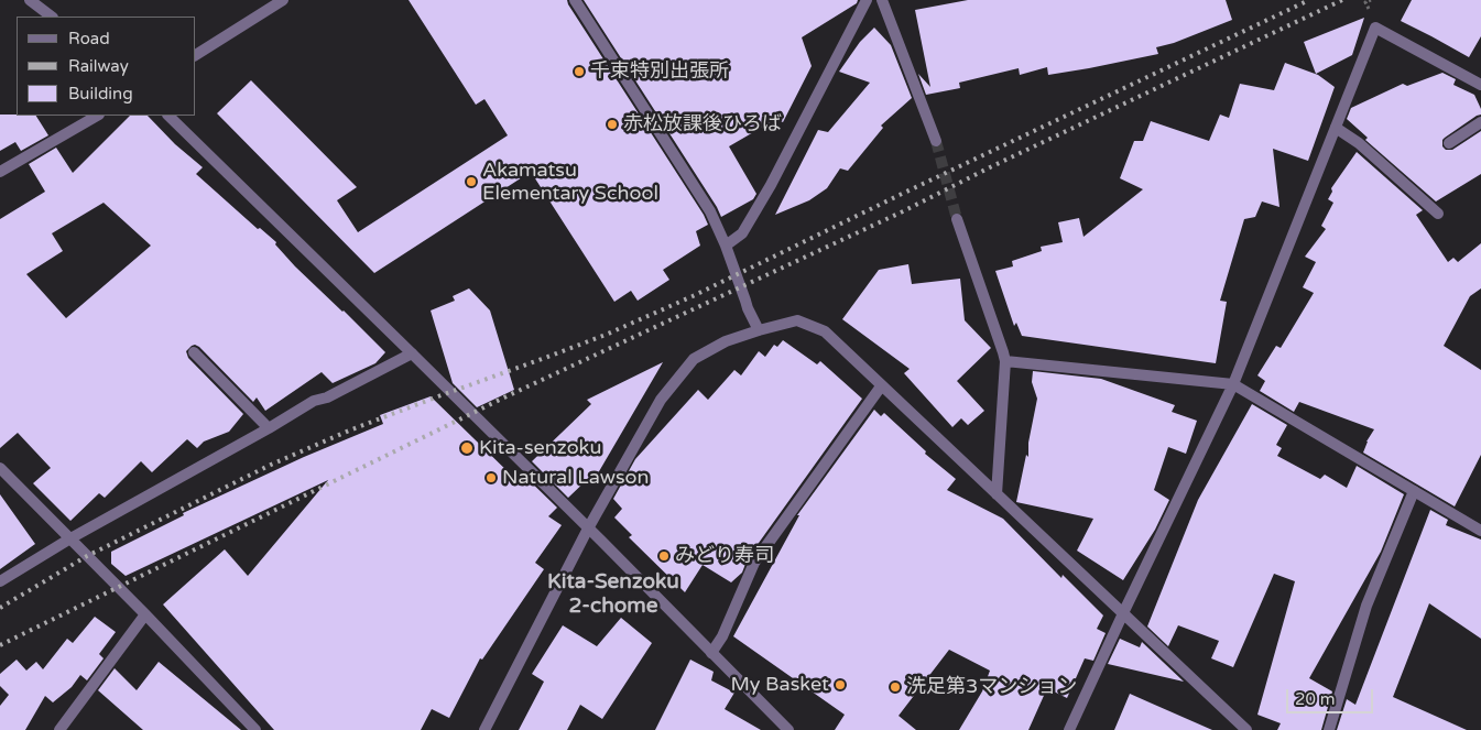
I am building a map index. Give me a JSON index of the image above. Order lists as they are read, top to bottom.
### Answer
{
  "districts": ["Kita-Senzoku 2-chome"],
  "places": [
    "千束特別出張所",
    "赤松放課後ひろば",
    "Akamatsu Elementary School",
    "Kita-senzoku",
    "Natural Lawson",
    "みどり寿司",
    "My Basket",
    "洗足第3マンション"
  ],
  "legend": ["Road", "Railway", "Building"],
  "scale_bar": "20 m"
}
